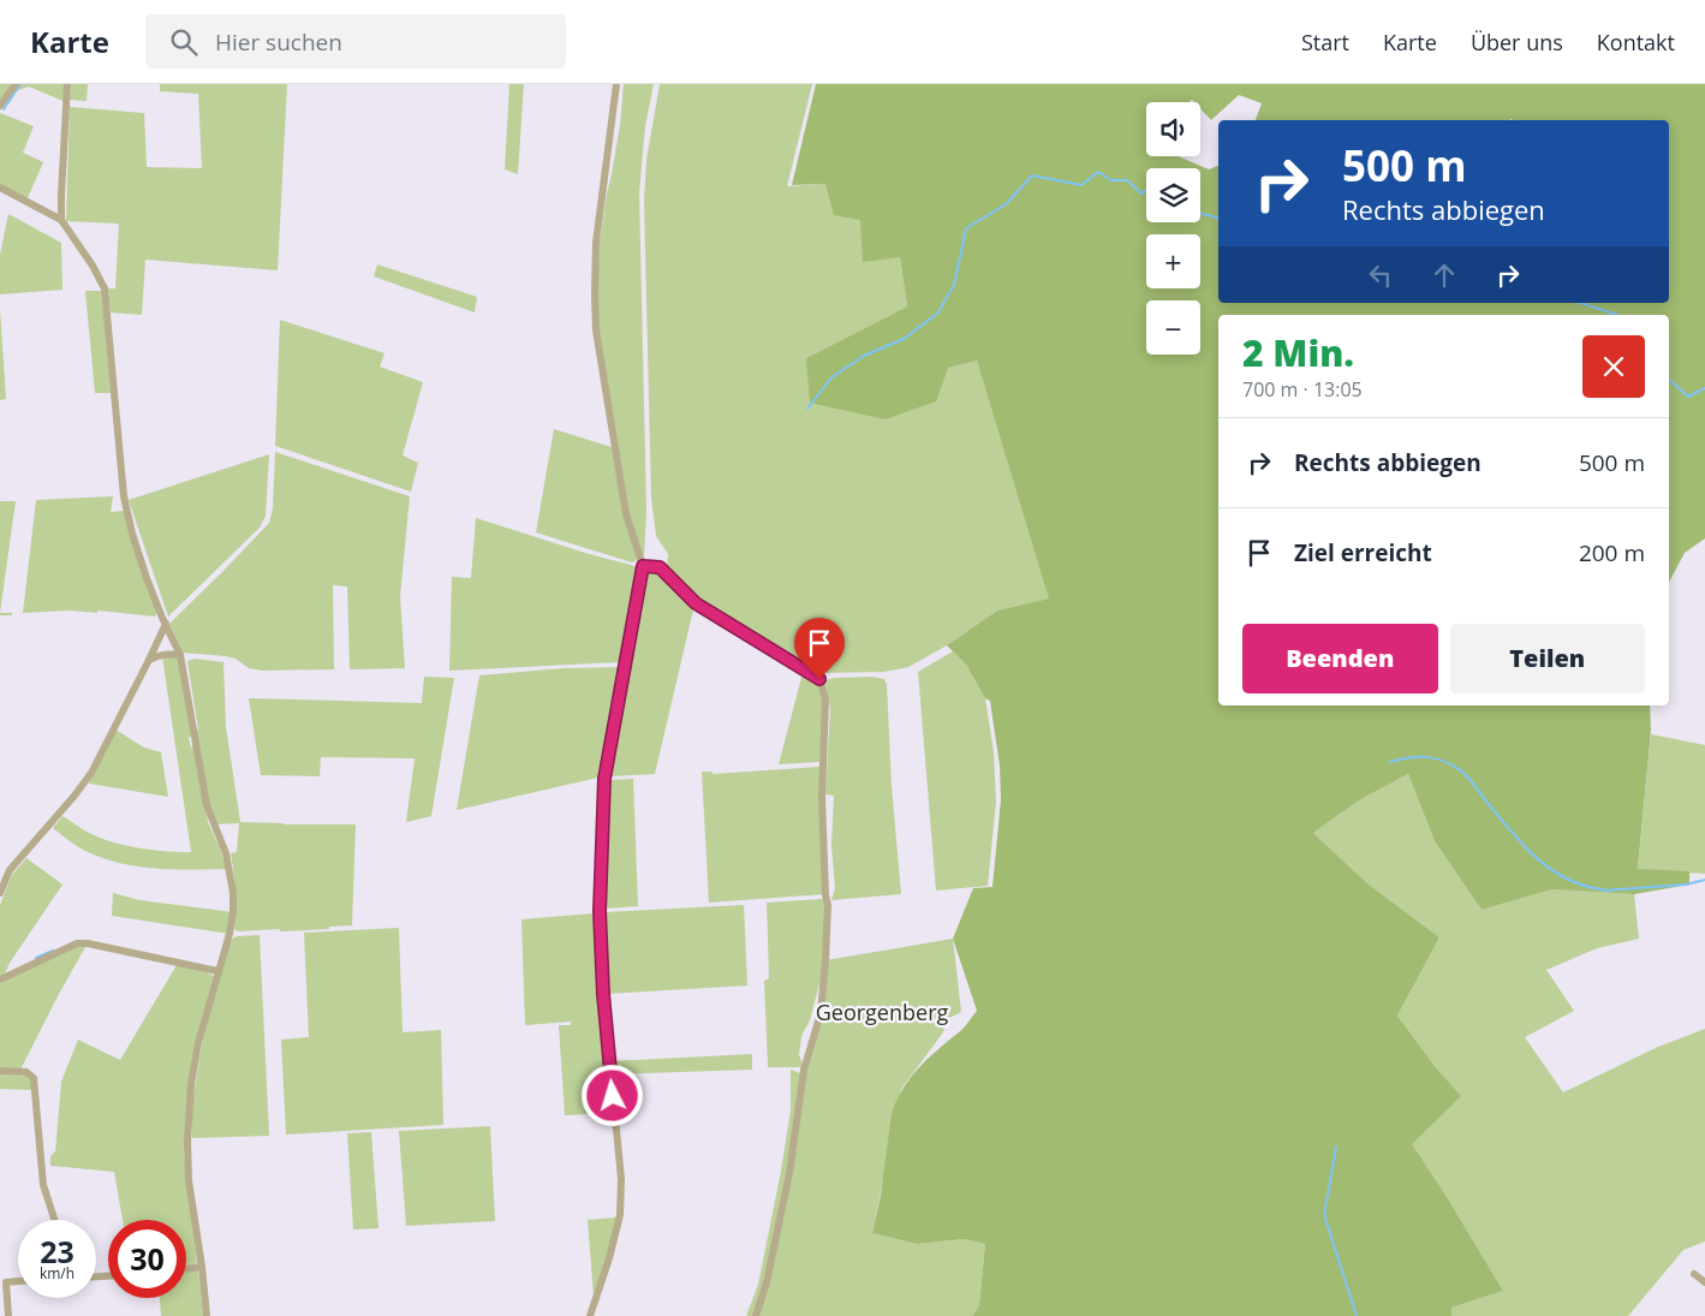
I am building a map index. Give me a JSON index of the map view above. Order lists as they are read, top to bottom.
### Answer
{
  "parks": ["Georgenberg"],
  "page": {
    "header": "Karte",
    "search": "Hier suchen",
    "nav": [
      "Start",
      "Karte",
      "Über uns",
      "Kontakt"
    ],
    "map_buttons": ["+", "−"],
    "turn": ["500 m", "Rechts abbiegen"],
    "heading": ["2 Min.", "700 m · 13:05"],
    "list": [
      {
        "name": "Rechts abbiegen",
        "value": "500 m"
      },
      {
        "name": "Ziel erreicht",
        "value": "200 m"
      }
    ],
    "buttons": ["Beenden", "Teilen"],
    "speed": "23 km/h",
    "limit": "30"
  }
}
